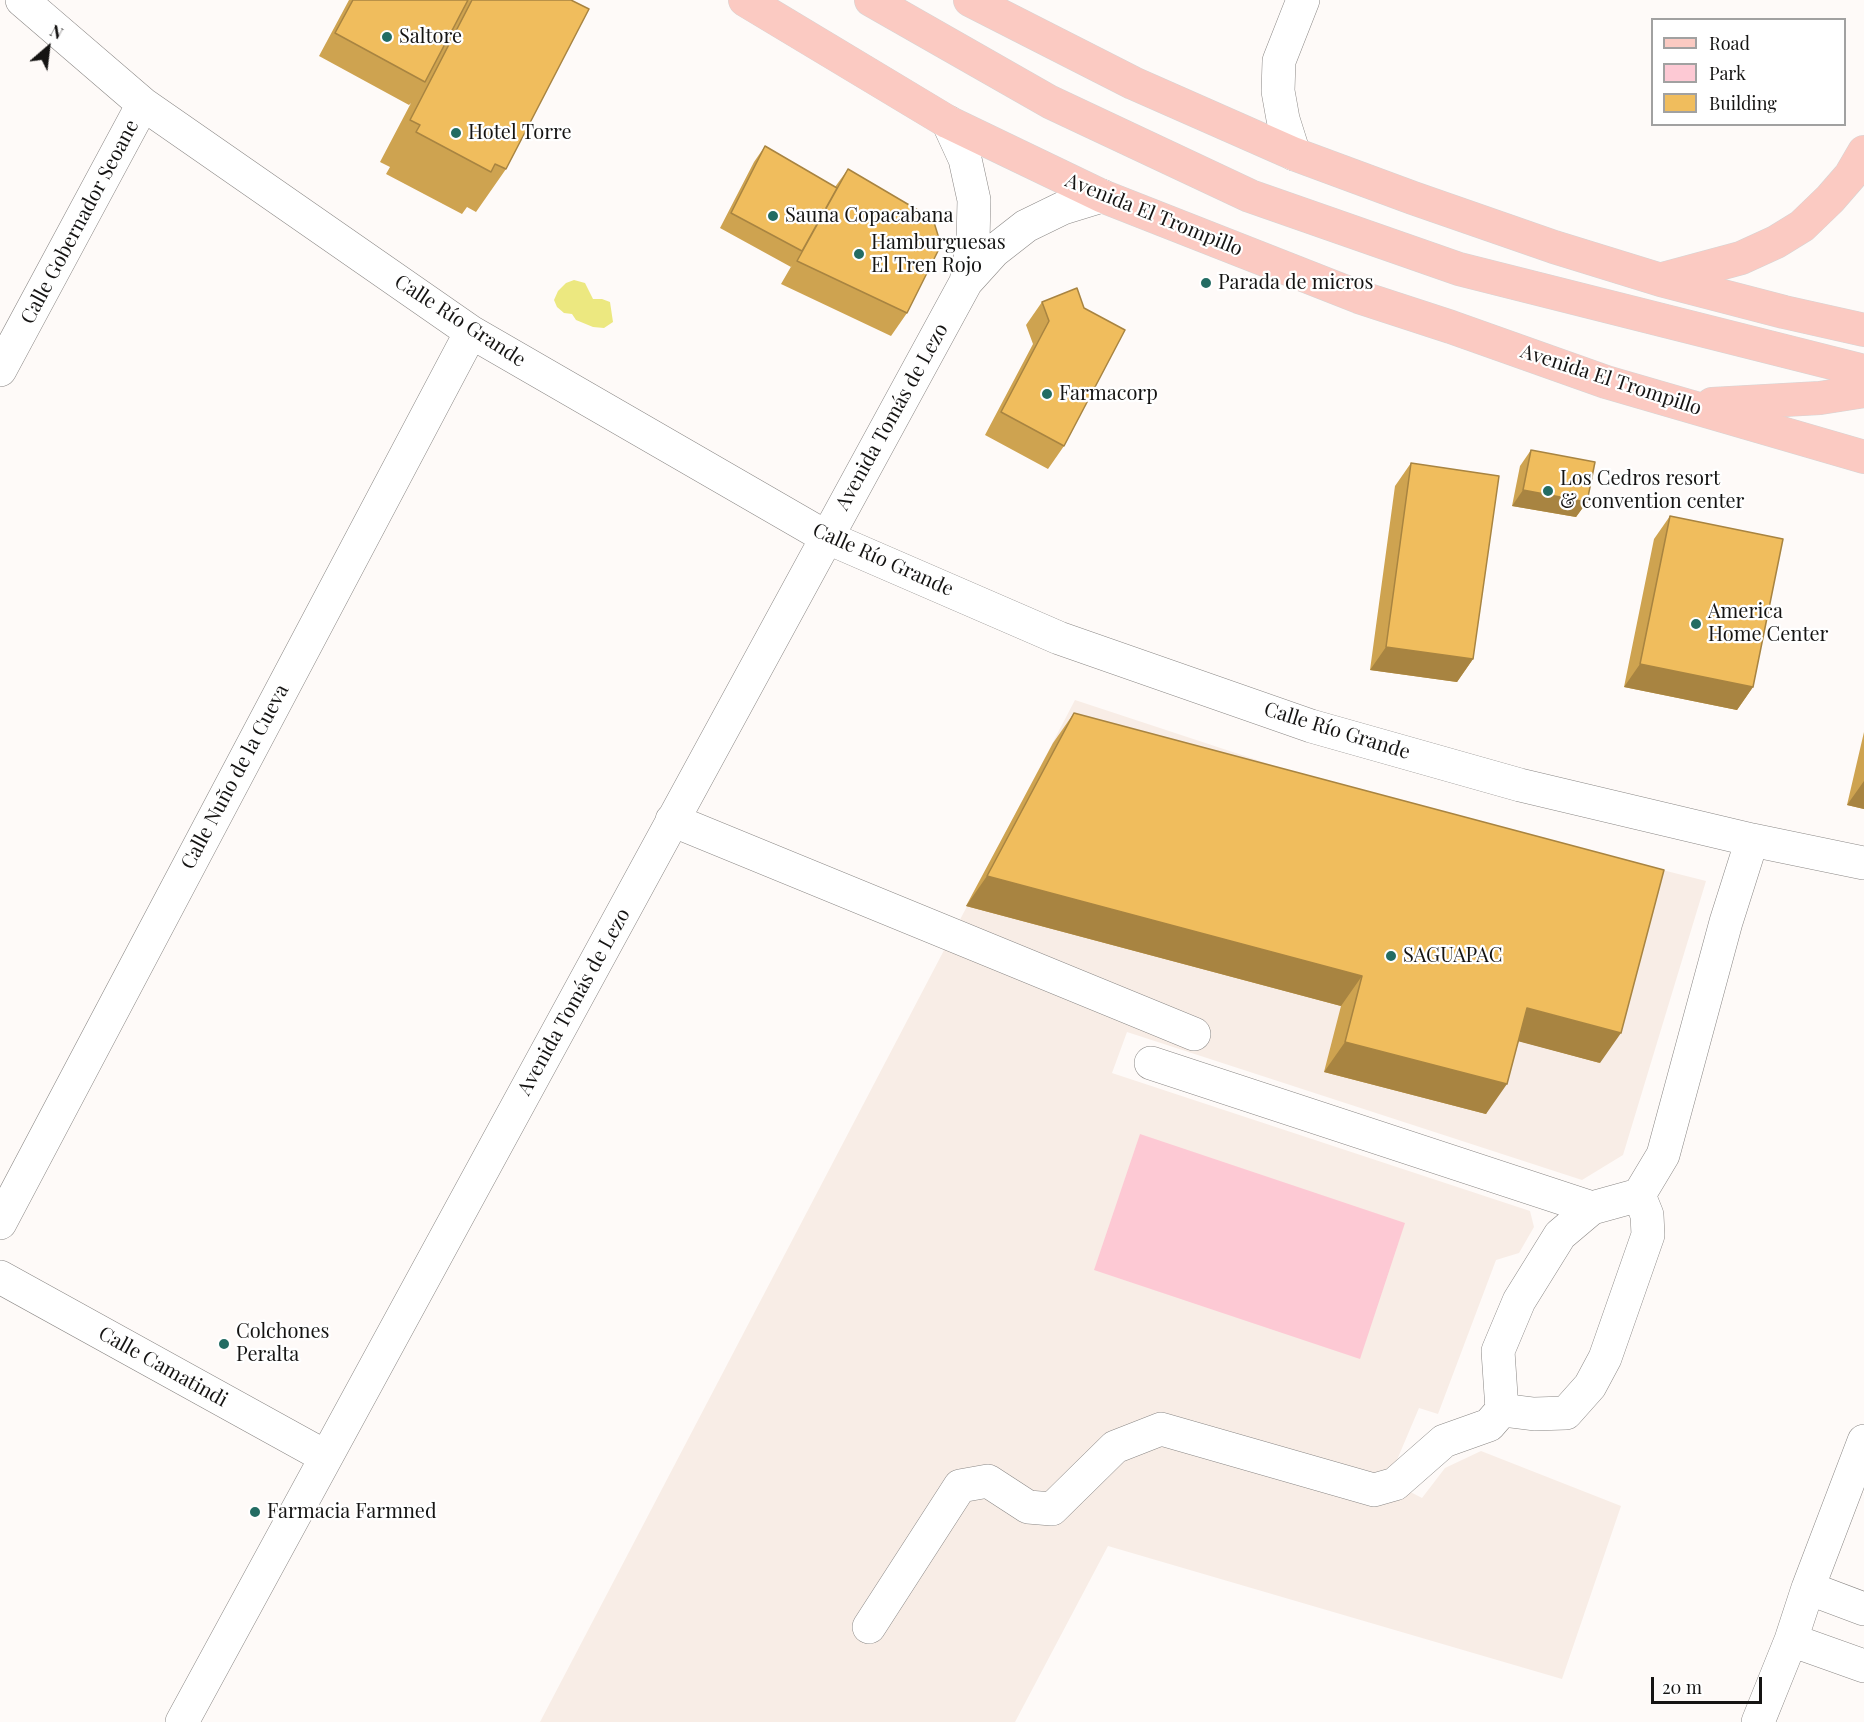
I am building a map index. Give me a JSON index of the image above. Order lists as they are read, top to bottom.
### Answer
{
  "streets": {
    "main road": ["Avenida El Trompillo"],
    "street": [
      "Calle Gobernador Seoane",
      "Calle Río Grande",
      "Avenida Tomás de Lezo",
      "Calle Nuño de la Cueva",
      "Calle Camatindi"
    ]
  },
  "crossings": [
    ["Avenida El Trompillo", "Avenida Tomás de Lezo"],
    ["Calle Gobernador Seoane", "Calle Río Grande"],
    ["Calle Río Grande", "Avenida Tomás de Lezo"],
    ["Calle Río Grande", "Calle Nuño de la Cueva"],
    ["Avenida Tomás de Lezo", "Calle Camatindi"]
  ],
  "places": [
    "Saltore",
    "Hotel Torre",
    "Sauna Copacabana",
    "Hamburguesas El Tren Rojo",
    "Parada de micros",
    "Farmacorp",
    "Los Cedros resort & convention center",
    "America Home Center",
    "SAGUAPAC",
    "Colchones Peralta",
    "Farmacia Farmned"
  ],
  "legend": ["Road", "Park", "Building"],
  "scale_bar": "20 m",
  "north": "top right"
}
